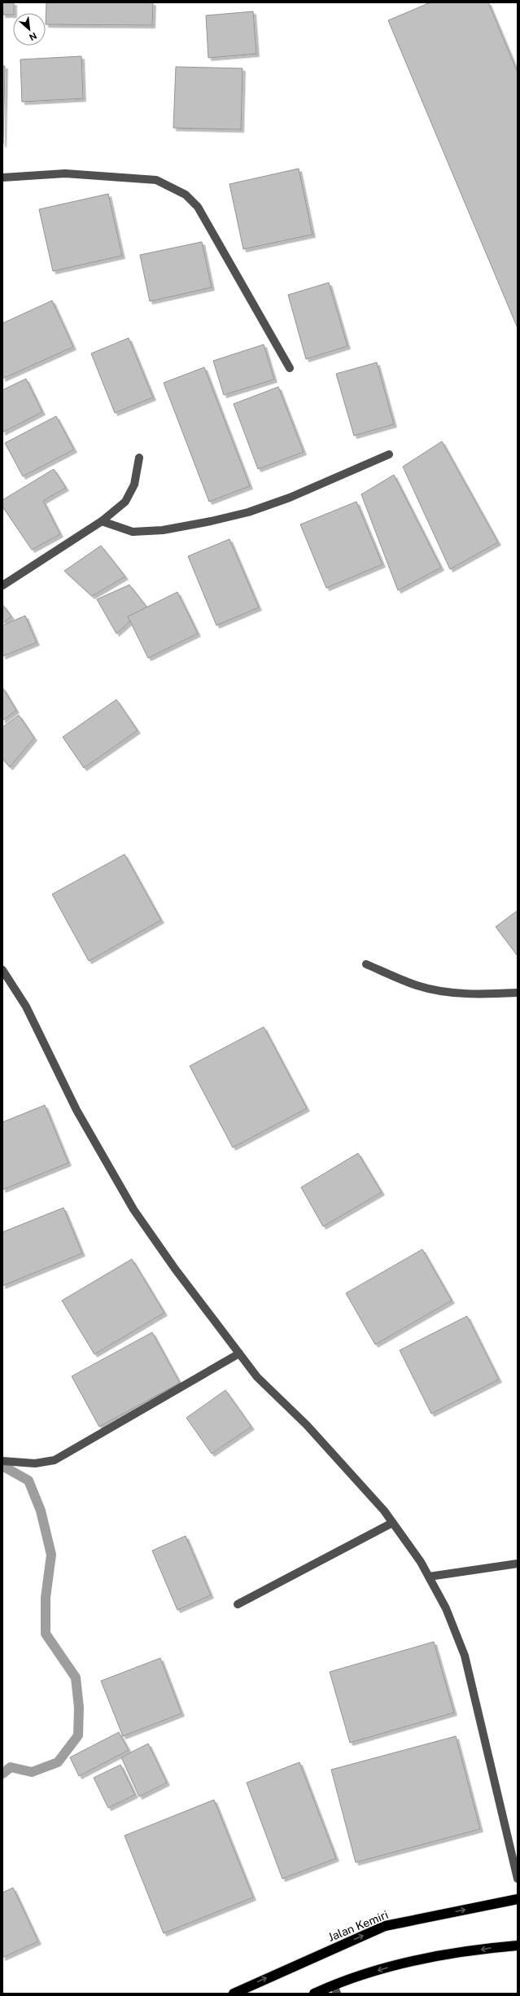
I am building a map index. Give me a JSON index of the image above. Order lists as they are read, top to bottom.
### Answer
{
  "streets": {
    "highway": ["Jalan Kemiri"]
  },
  "north": "bottom right"
}
